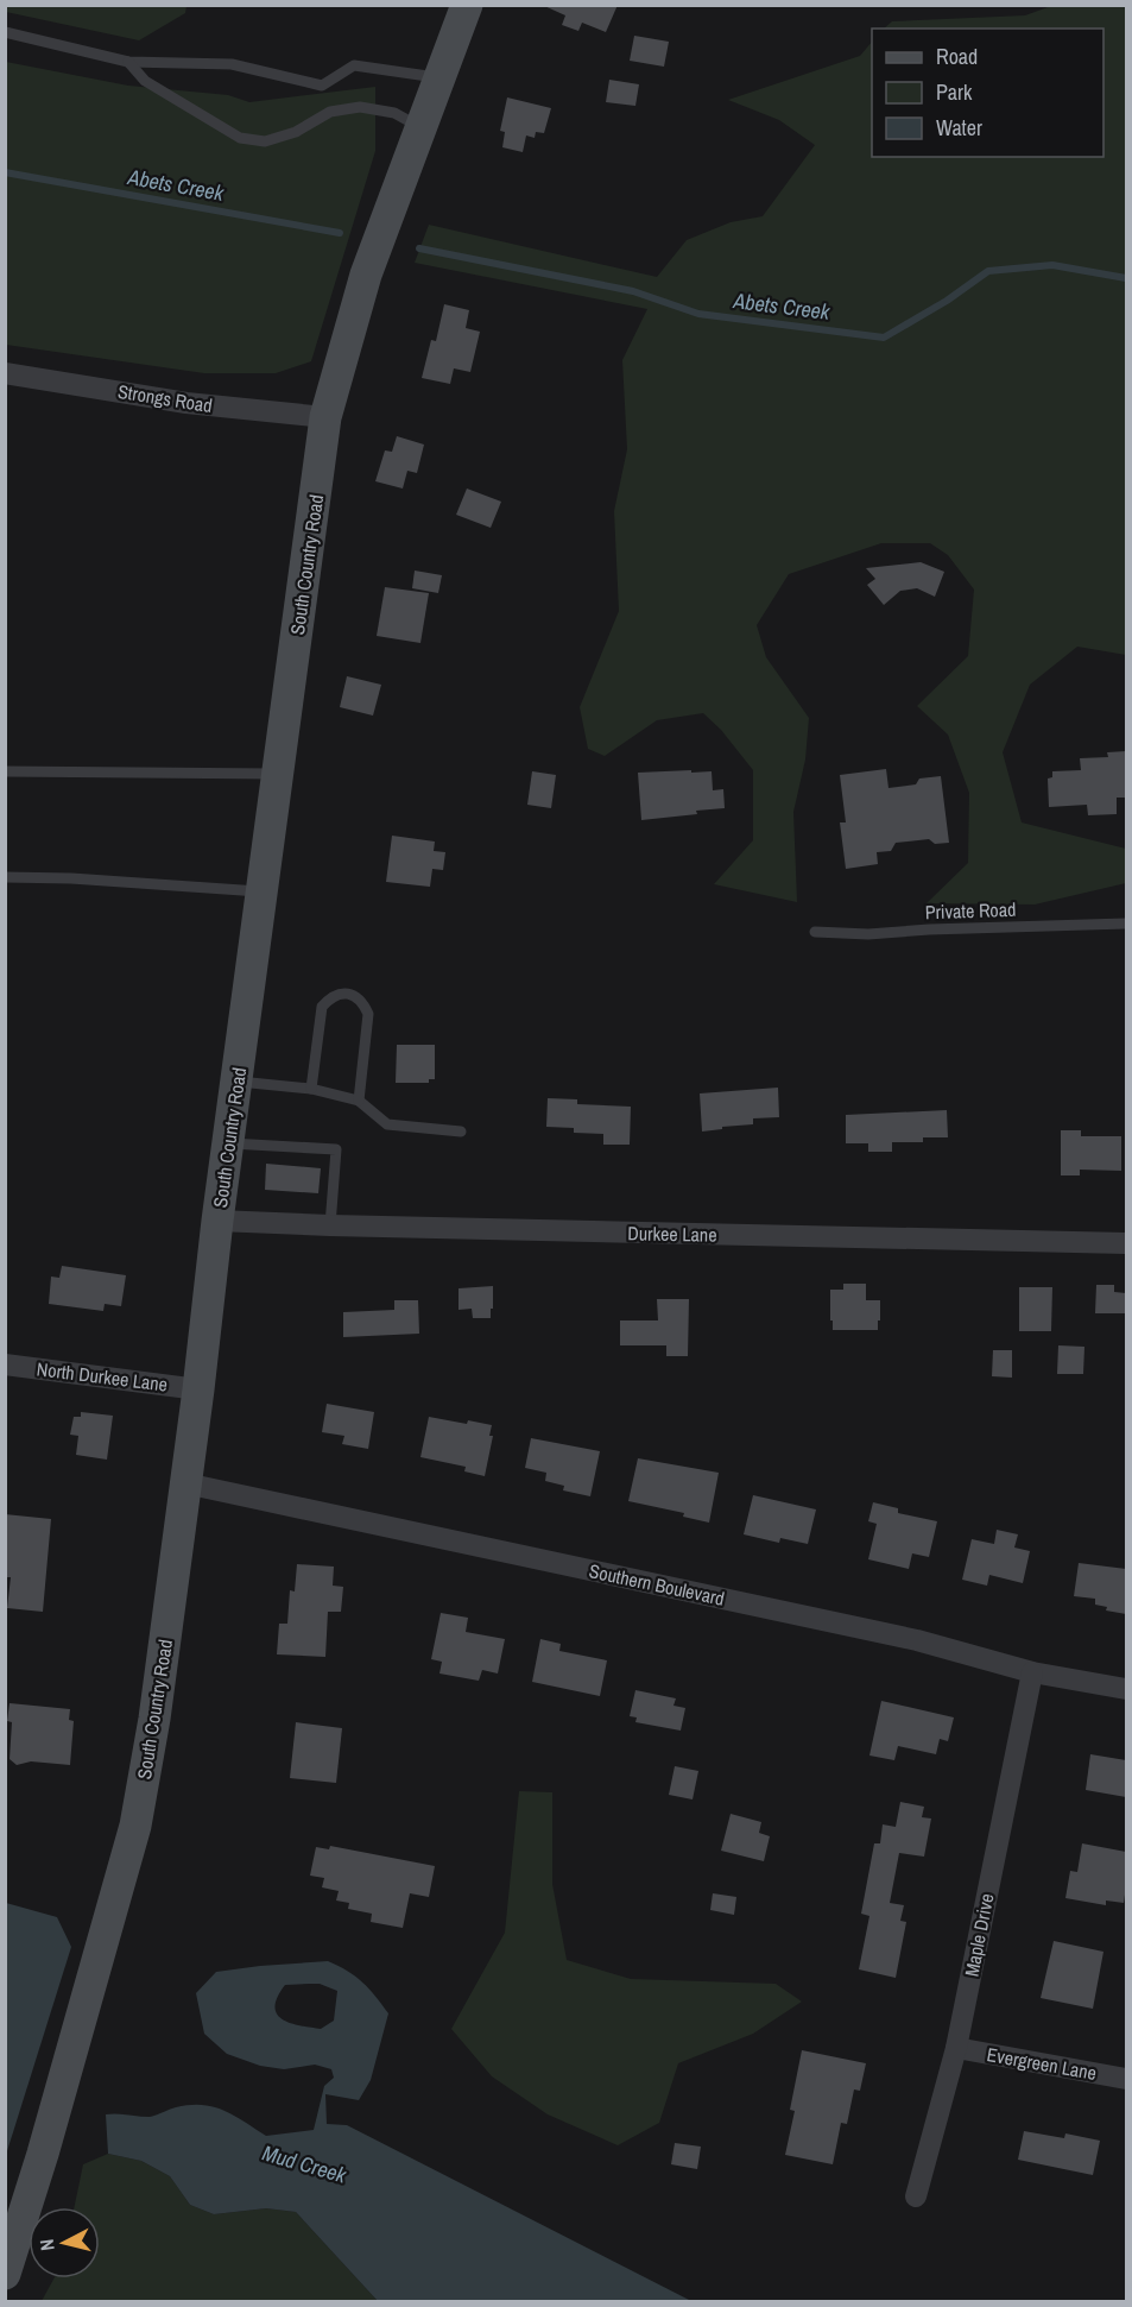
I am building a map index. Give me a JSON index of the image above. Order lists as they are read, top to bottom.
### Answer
{
  "streets": {
    "main road": ["South Country Road"],
    "street": [
      "Strongs Road",
      "Durkee Lane",
      "North Durkee Lane",
      "Southern Boulevard",
      "Maple Drive",
      "Evergreen Lane"
    ],
    "lane": ["Private Road"]
  },
  "crossings": [
    ["Strongs Road", "South Country Road"],
    ["South Country Road", "Durkee Lane"],
    ["South Country Road", "North Durkee Lane"],
    ["South Country Road", "Southern Boulevard"],
    ["Southern Boulevard", "Maple Drive"],
    ["Maple Drive", "Evergreen Lane"]
  ],
  "water": ["Abets Creek", "Mud Creek"],
  "legend": ["Road", "Park", "Water"],
  "north": "left"
}
